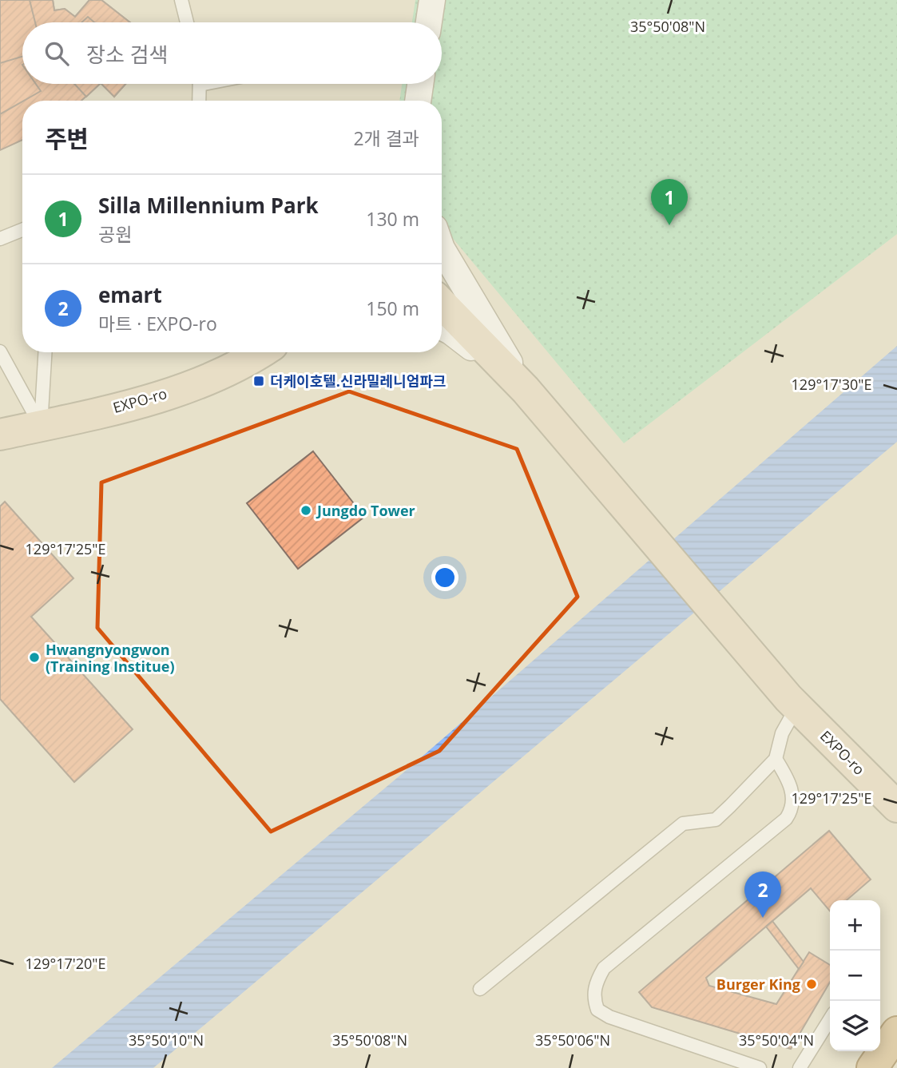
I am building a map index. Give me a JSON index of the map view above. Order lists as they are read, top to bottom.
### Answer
{
  "streets": {
    "main road": ["EXPO-ro"]
  },
  "places": {
    "transit": ["더케이호텔.신라밀레니엄파크"],
    "other": ["Jungdo Tower", "Hwangnyongwon (Training Institue)", "Burger King"]
  },
  "page": {
    "search": "장소 검색",
    "heading": ["주변", "2개 결과"],
    "list": [
      {
        "mark": "1",
        "name": "Silla Millennium Park",
        "note": "공원",
        "value": "130 m"
      },
      {
        "mark": "2",
        "name": "emart",
        "note": "마트 · EXPO-ro",
        "value": "150 m"
      }
    ],
    "pins": ["1", "2"],
    "map_buttons": ["+", "−"]
  },
  "coordinates": [
    "35°50'08\"N",
    "129°17'30\"E",
    "129°17'25\"E",
    "129°17'20\"E",
    "35°50'10\"N",
    "35°50'06\"N",
    "35°50'04\"N"
  ]
}
